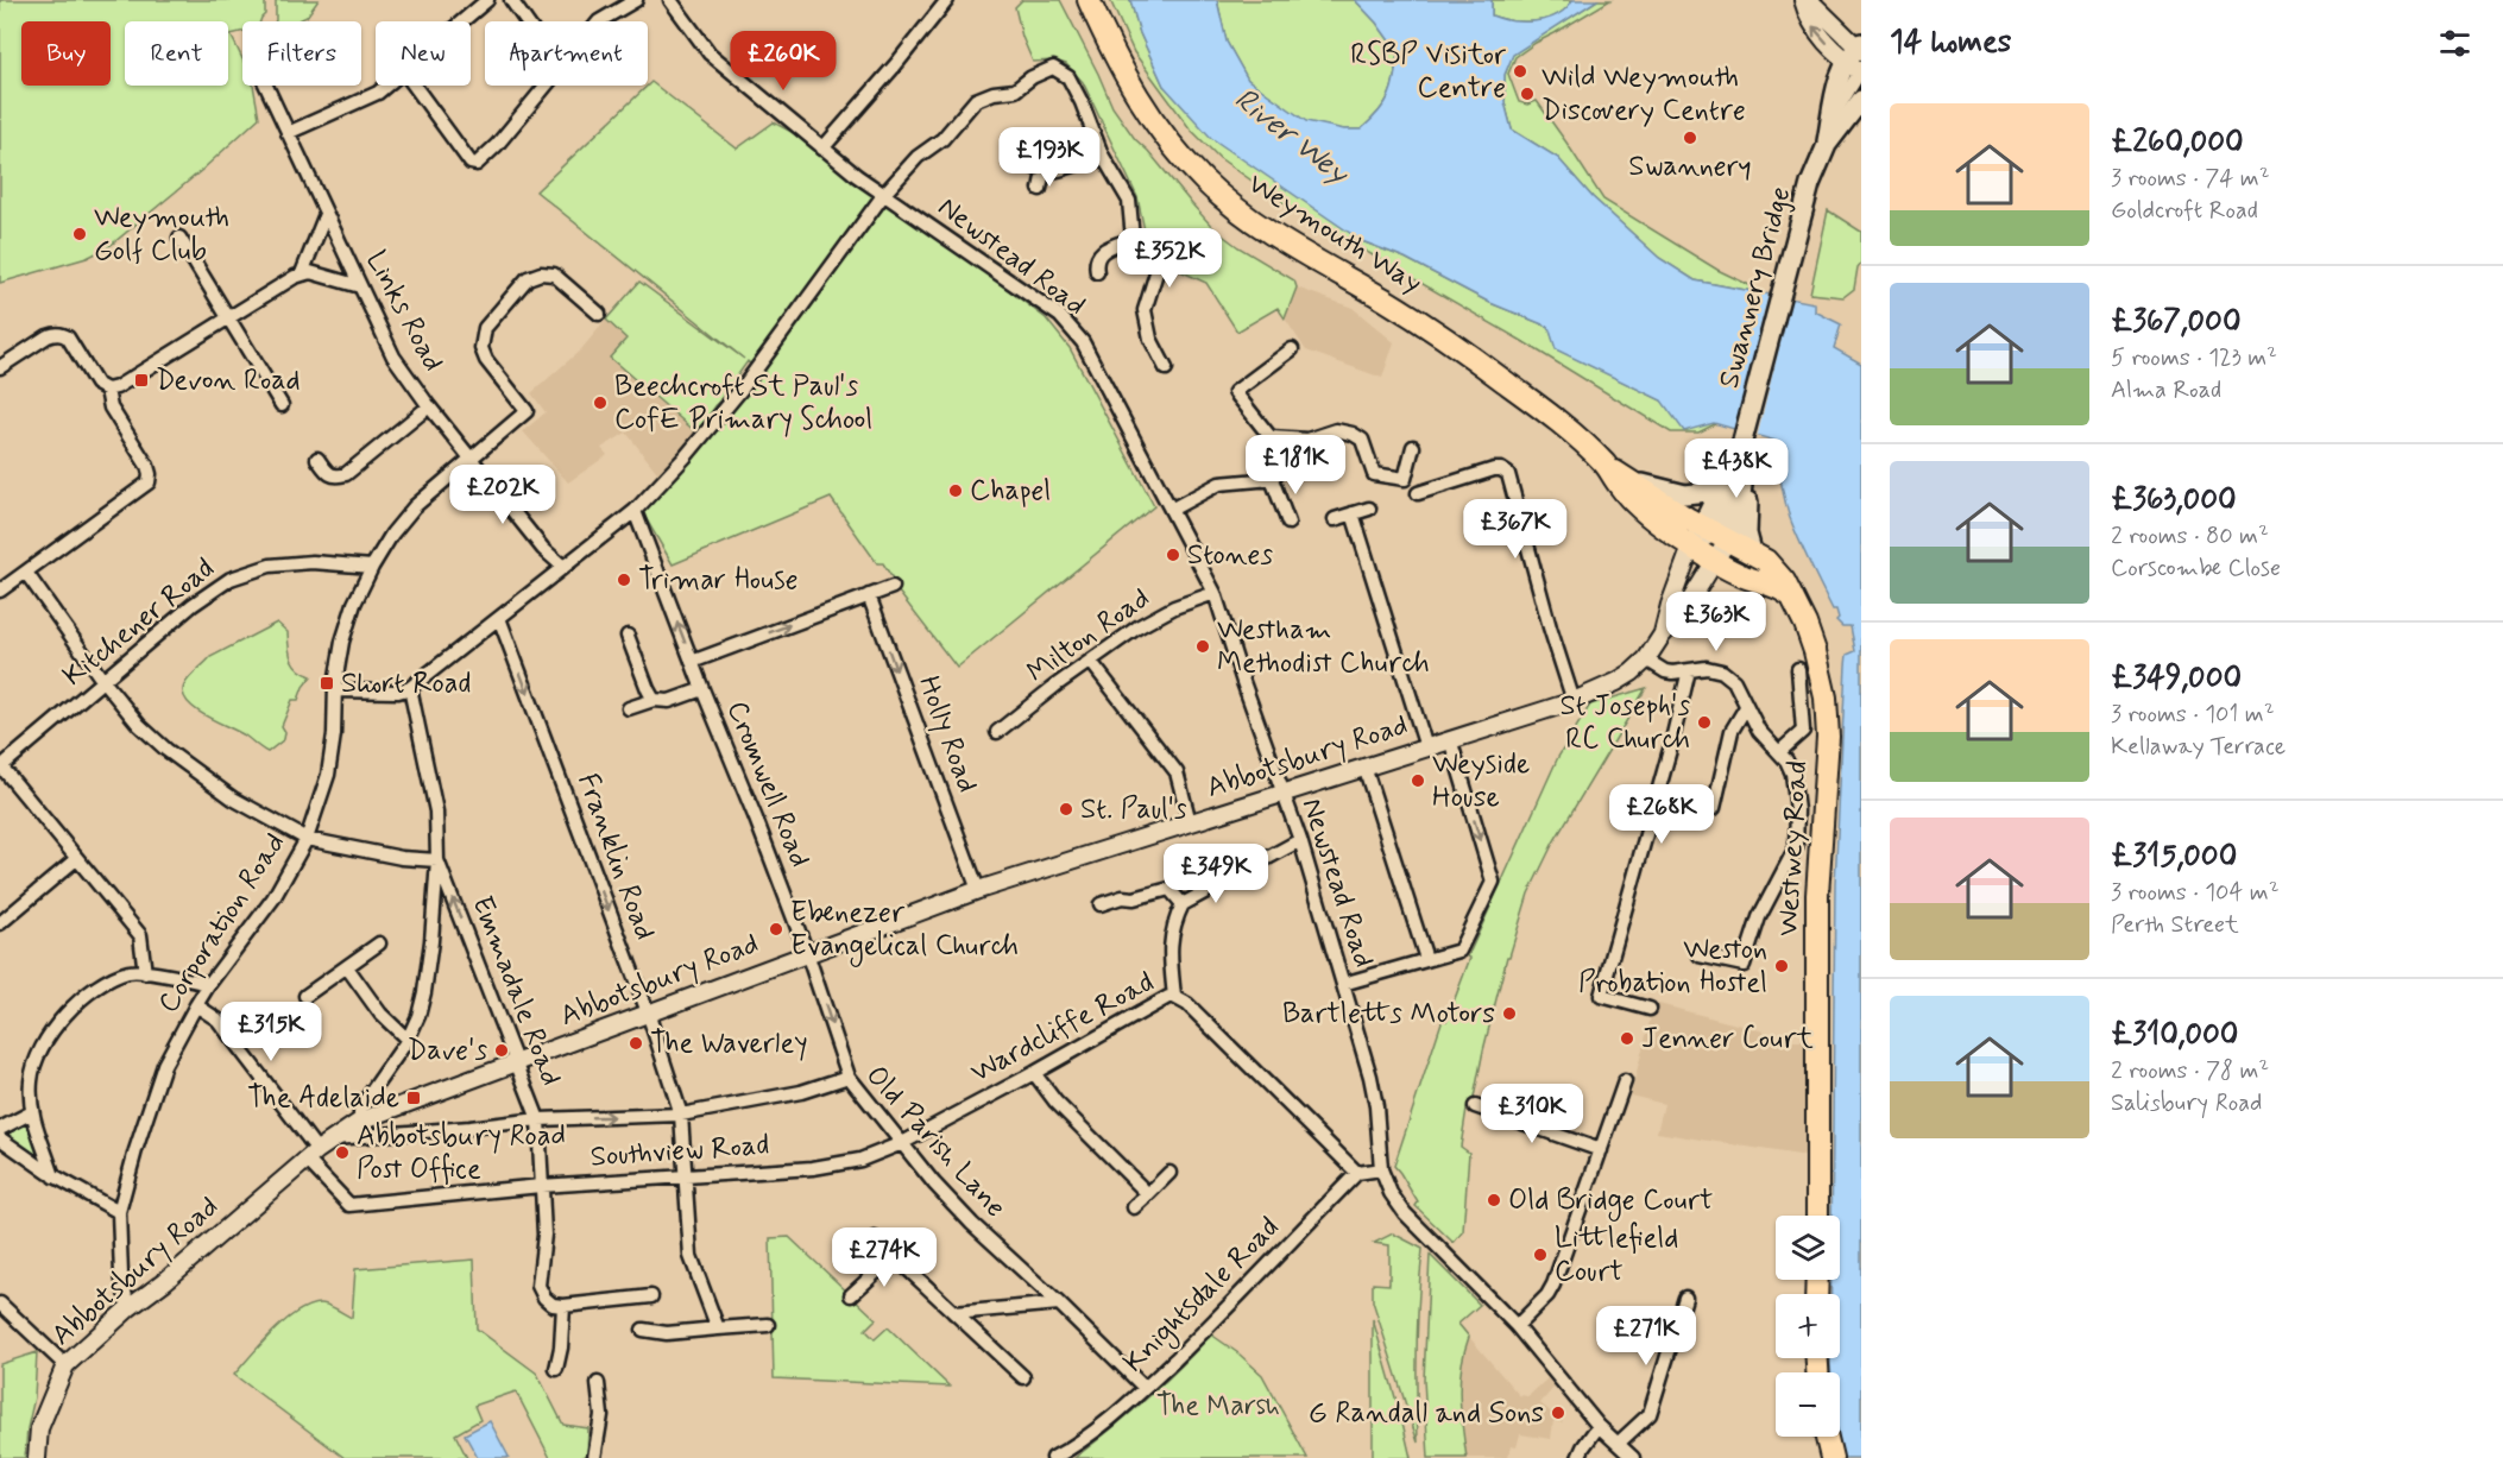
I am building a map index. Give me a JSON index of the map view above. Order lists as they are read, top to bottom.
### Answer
{
  "streets": {
    "highway": ["Weymouth Way", "Westwey Road"],
    "main road": ["Swannery Bridge"],
    "street": [
      "Newstead Road",
      "Links Road",
      "Kitchener Road",
      "Milton Road",
      "Holly Road",
      "Abbotsbury Road",
      "Cromwell Road",
      "Franklin Road",
      "Corporation Road",
      "Emmadale Road",
      "Wardcliffe Road",
      "Old Parish Lane",
      "Southview Road",
      "Knightsdale Road"
    ]
  },
  "crossings": [
    ["Weymouth Way", "Swannery Bridge"],
    ["Weymouth Way", "Abbotsbury Road"],
    ["Weymouth Way", "Westwey Road"],
    ["Newstead Road", "Milton Road"],
    ["Newstead Road", "Abbotsbury Road"],
    ["Swannery Bridge", "Abbotsbury Road"],
    ["Swannery Bridge", "Westwey Road"],
    ["Links Road", "Corporation Road"],
    ["Kitchener Road", "Corporation Road"],
    ["Holly Road", "Abbotsbury Road"],
    ["Abbotsbury Road", "Cromwell Road"],
    ["Abbotsbury Road", "Westwey Road"],
    ["Abbotsbury Road", "Franklin Road"],
    ["Abbotsbury Road", "Corporation Road"],
    ["Abbotsbury Road", "Emmadale Road"],
    ["Abbotsbury Road", "Old Parish Lane"],
    ["Abbotsbury Road", "Southview Road"],
    ["Cromwell Road", "Old Parish Lane"],
    ["Franklin Road", "Old Parish Lane"],
    ["Franklin Road", "Southview Road"],
    ["Emmadale Road", "Old Parish Lane"],
    ["Emmadale Road", "Southview Road"],
    ["Wardcliffe Road", "Old Parish Lane"],
    ["Wardcliffe Road", "Southview Road"],
    ["Wardcliffe Road", "Knightsdale Road"],
    ["Old Parish Lane", "Southview Road"],
    ["Old Parish Lane", "Knightsdale Road"]
  ],
  "one_way": ["Holly Road", "Franklin Road", "Emmadale Road"],
  "water": ["River Wey"],
  "parks": ["The Marsh"],
  "places": {
    "other": [
      "RSBP Visitor Centre",
      "Wild Weymouth Discovery Centre",
      "Swannery",
      "Weymouth Golf Club",
      "Beechcroft St Paul's CofE Primary School",
      "Chapel",
      "Stones",
      "Trimar House",
      "Westham Methodist Church",
      "St Joseph's RC Church",
      "Weyside House",
      "St. Paul's",
      "Ebenezer Evangelical Church",
      "Weston Probation Hostel",
      "Bartletts Motors",
      "Jenner Court",
      "The Waverley",
      "Dave's",
      "Abbotsbury Road Post Office",
      "Old Bridge Court",
      "Littlefield Court",
      "G Randall and Sons"
    ],
    "transit": ["Devon Road", "Short Road", "The Adelaide"]
  },
  "page": {
    "heading": "14 homes",
    "chip": [
      "Buy",
      "Rent",
      "Filters",
      "New",
      "Apartment"
    ],
    "price": [
      "£260K",
      "£193K",
      "£352K",
      "£181K",
      "£438K",
      "£202K",
      "£367K",
      "£363K",
      "£268K",
      "£349K",
      "£315K",
      "£310K",
      "£274K",
      "£271K"
    ],
    "list": [
      {
        "name": "£260,000",
        "note": "3 rooms · 74 m² · Goldcroft Road"
      },
      {
        "name": "£367,000",
        "note": "5 rooms · 123 m² · Alma Road"
      },
      {
        "name": "£363,000",
        "note": "2 rooms · 80 m² · Corscombe Close"
      },
      {
        "name": "£349,000",
        "note": "3 rooms · 101 m² · Kellaway Terrace"
      },
      {
        "name": "£315,000",
        "note": "3 rooms · 104 m² · Perth Street"
      },
      {
        "name": "£310,000",
        "note": "2 rooms · 78 m² · Salisbury Road"
      }
    ],
    "map_buttons": ["+", "−"]
  }
}
